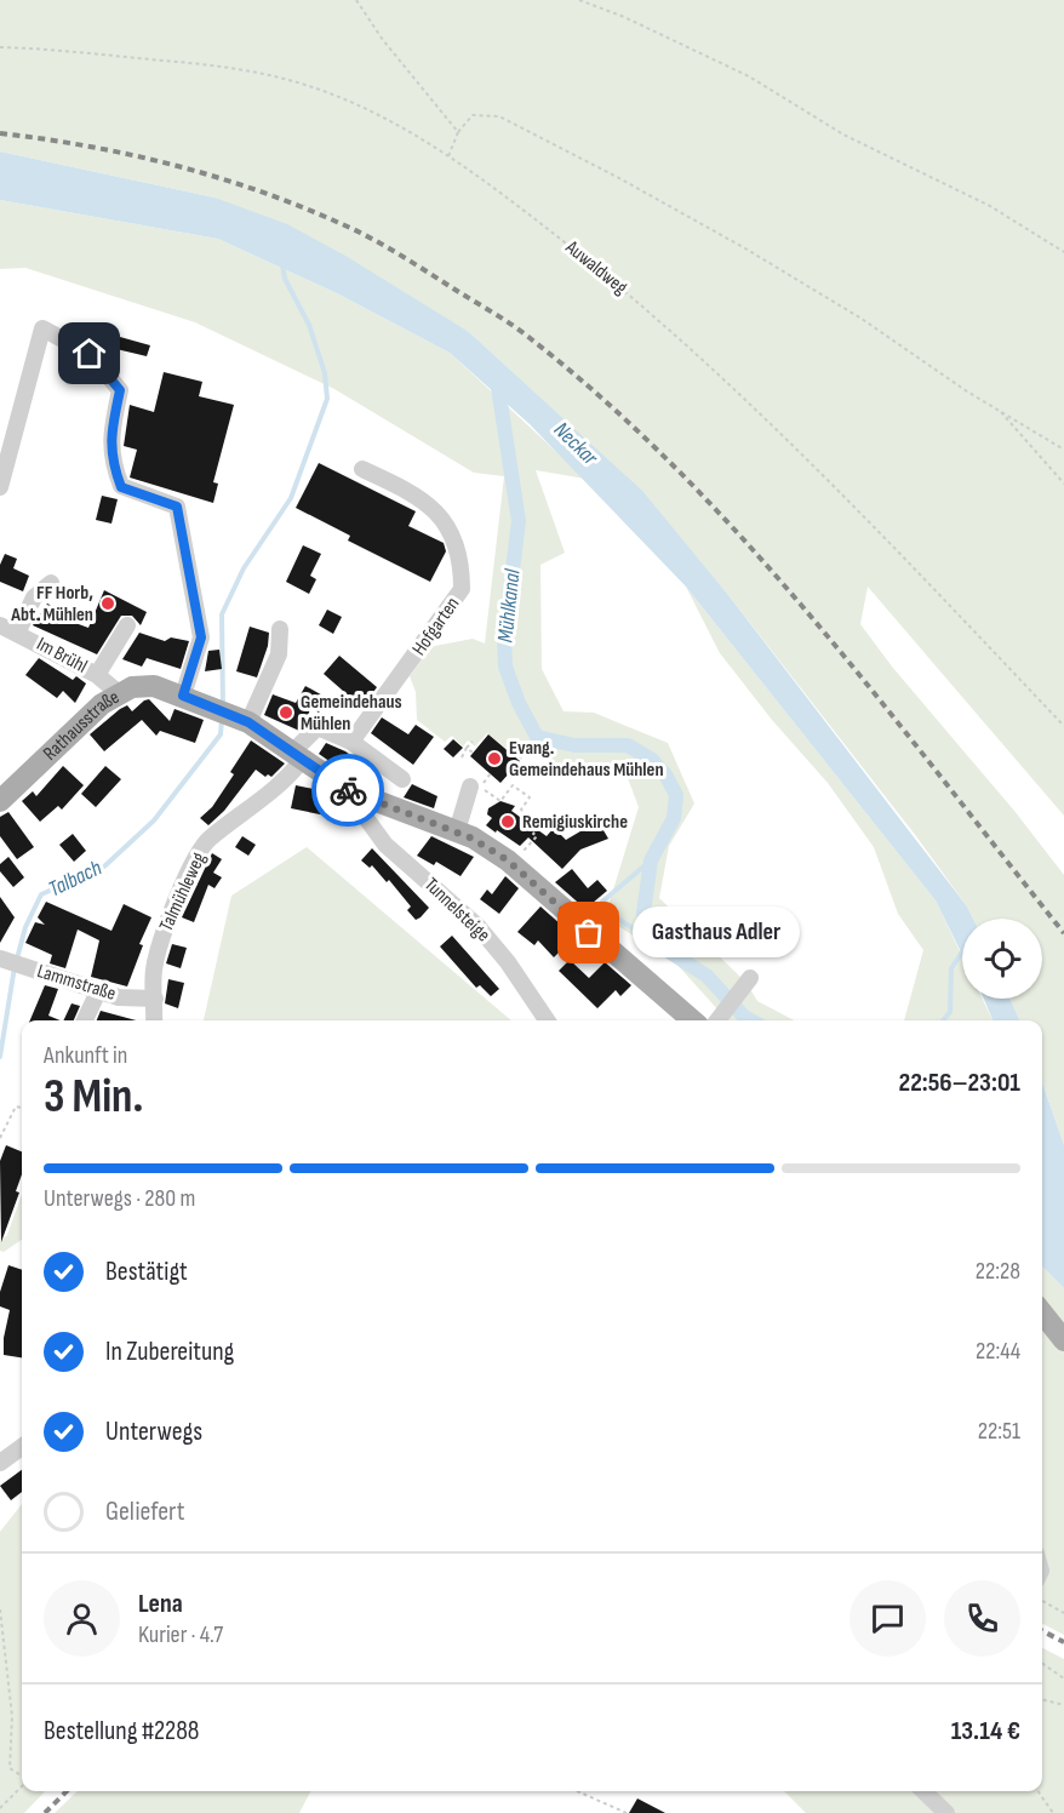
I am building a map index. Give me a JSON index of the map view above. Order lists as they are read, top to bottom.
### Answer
{
  "streets": {
    "main road": ["Rathausstraße"],
    "street": [
      "Hofgarten",
      "Im Brühl",
      "Talmühleweg",
      "Tunnelsteige",
      "Lammstraße"
    ],
    "path": ["Auwaldweg"]
  },
  "crossings": [
    ["Im Brühl", "Rathausstraße"],
    ["Rathausstraße", "Talmühleweg"],
    ["Rathausstraße", "Tunnelsteige"],
    ["Talmühleweg", "Lammstraße"]
  ],
  "water": ["Neckar", "Mühlkanal", "Talbach"],
  "places": [
    "FF Horb, Abt. Mühlen",
    "Gemeindehaus Mühlen",
    "Evang. Gemeindehaus Mühlen",
    "Remigiuskirche",
    "Gasthaus Adler"
  ],
  "page": {
    "bubble": "Gasthaus Adler",
    "heading": ["3 Min.", "Ankunft in", "22:56–23:01"],
    "panel": [
      "Lena",
      "Kurier · 4.7",
      "Bestellung #2288",
      "13.14 €"
    ],
    "bar": "Unterwegs · 280 m",
    "list": [
      ["Bestätigt", "22:28"],
      ["In Zubereitung", "22:44"],
      ["Unterwegs", "22:51"],
      "Geliefert"
    ]
  }
}
